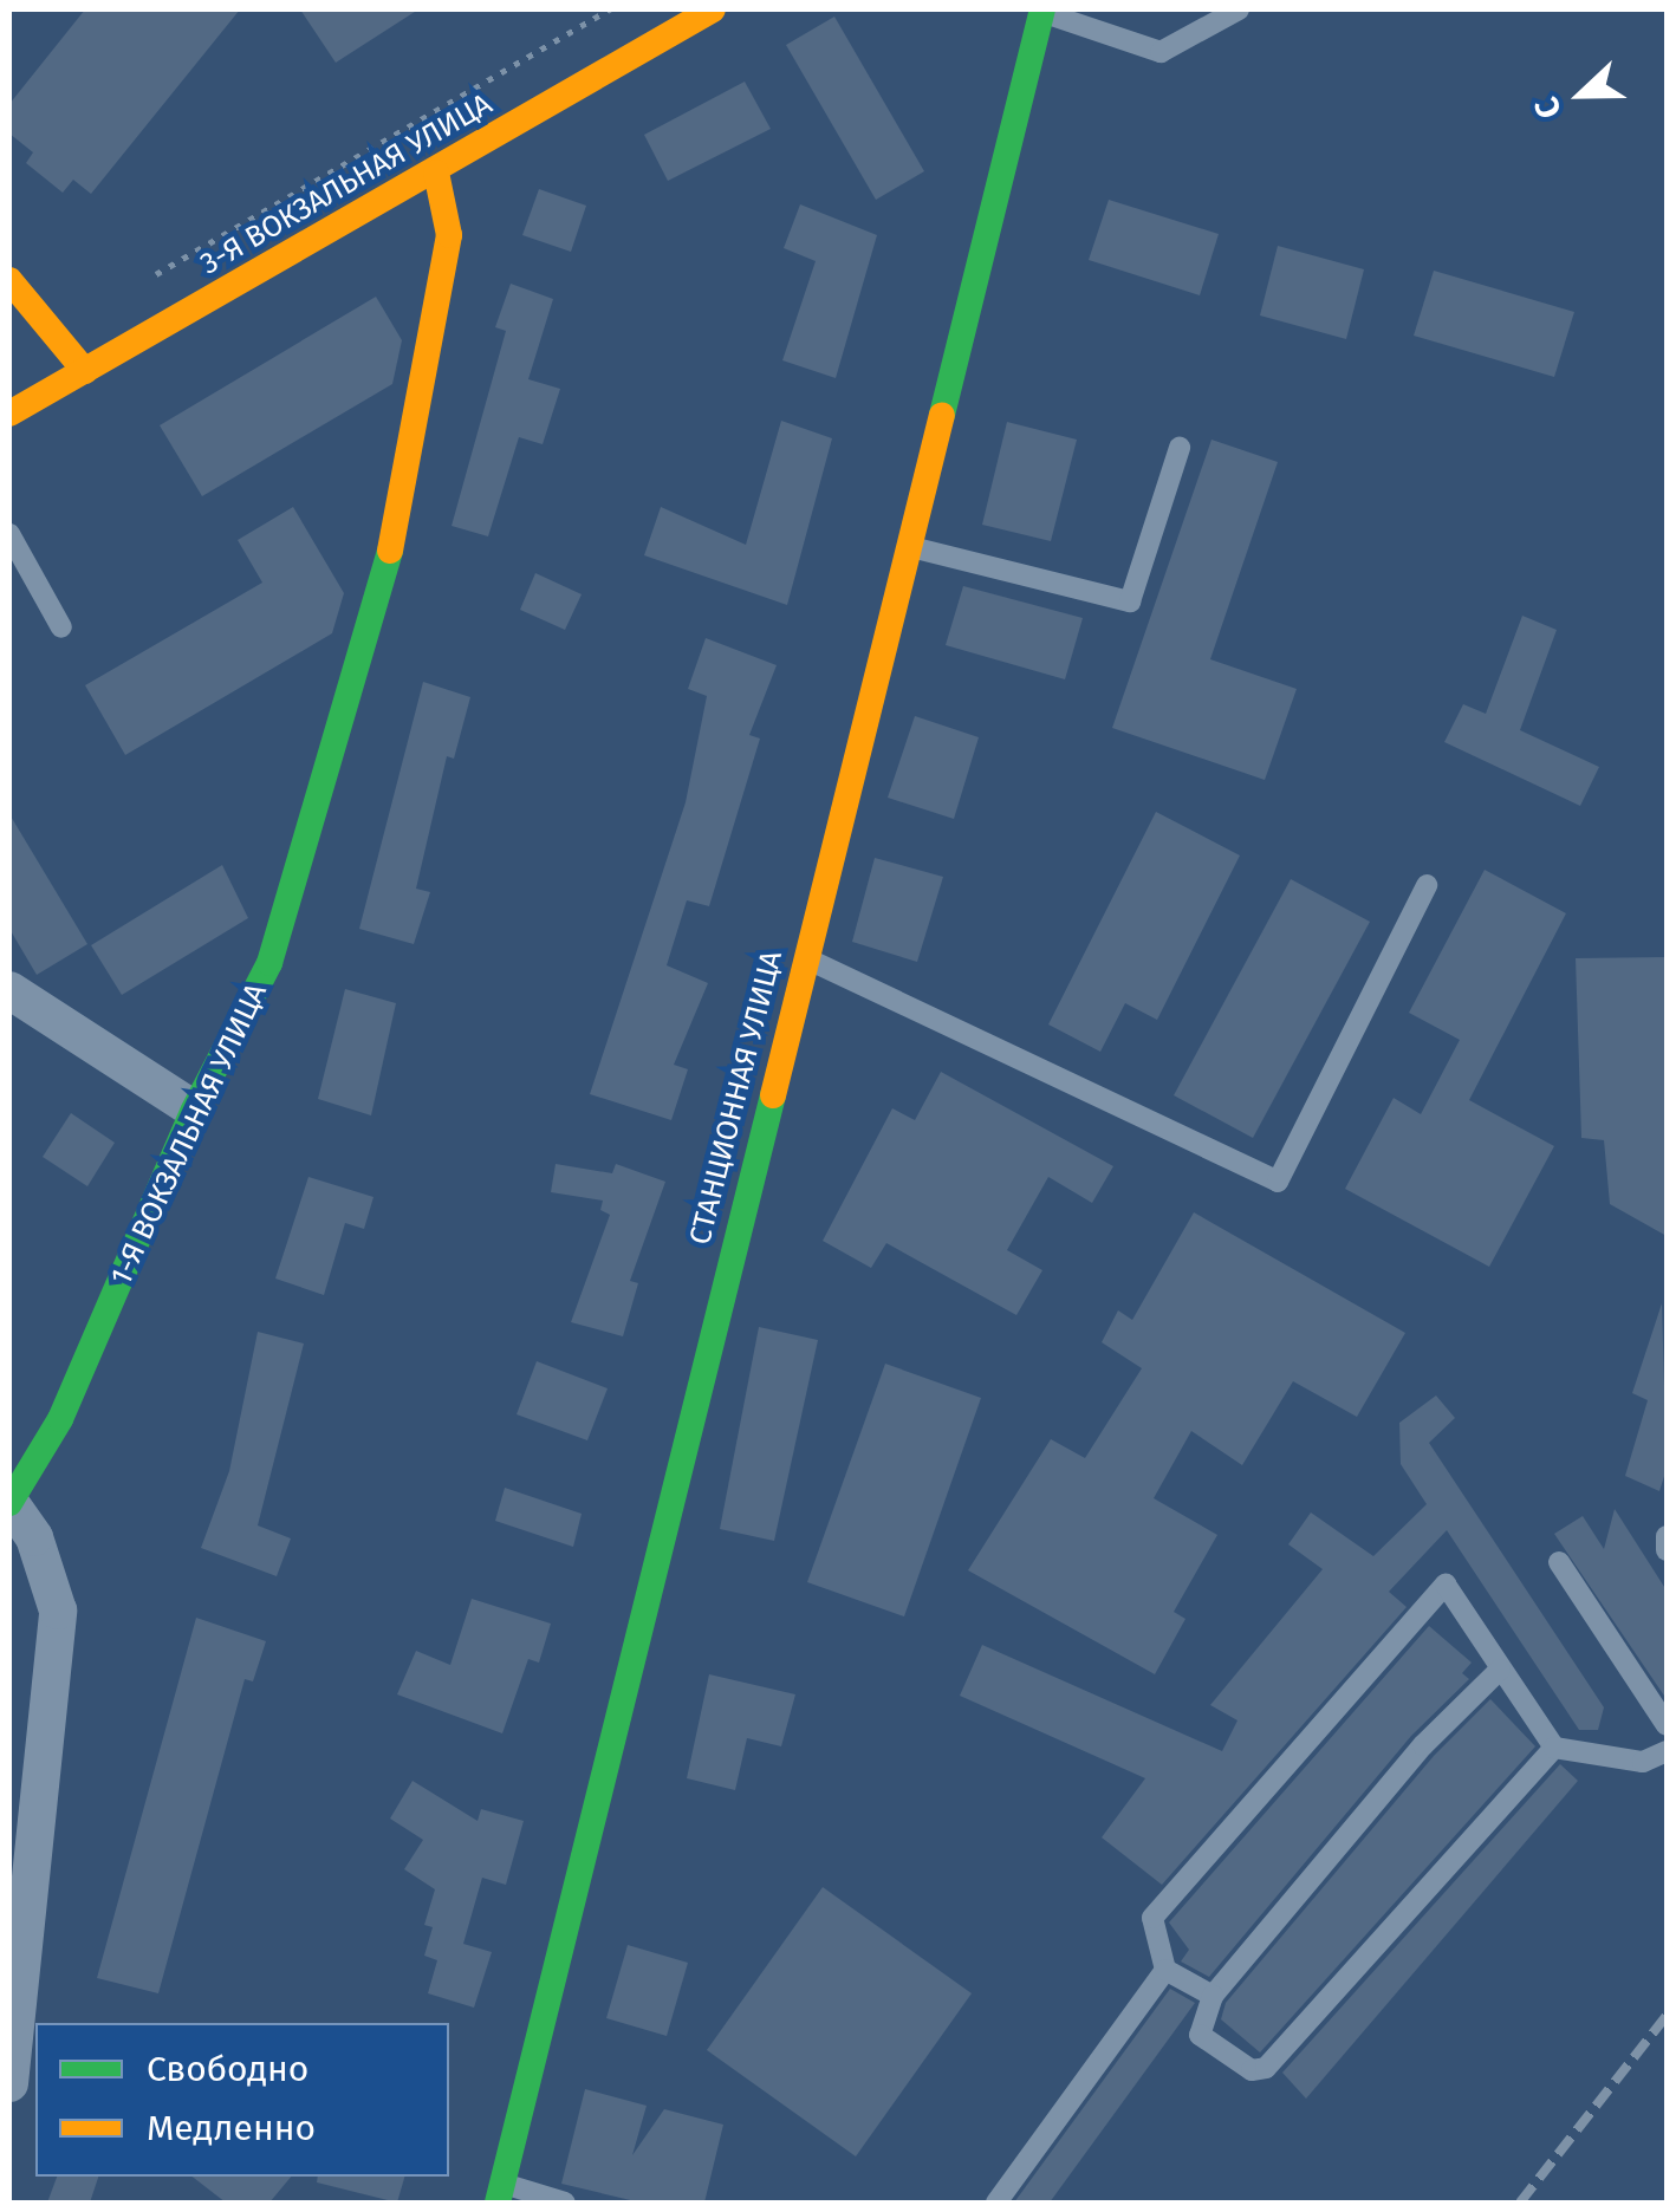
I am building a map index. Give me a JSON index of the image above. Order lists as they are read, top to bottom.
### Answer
{
  "streets": {
    "street": ["3-Я ВОКЗАЛЬНАЯ УЛИЦА", "СТАНЦИОННАЯ УЛИЦА", "1-Я ВОКЗАЛЬНАЯ УЛИЦА"]
  },
  "crossings": [
    ["3-Я ВОКЗАЛЬНАЯ УЛИЦА", "1-Я ВОКЗАЛЬНАЯ УЛИЦА"]
  ],
  "legend": ["Свободно", "Медленно"],
  "north": "left"
}
